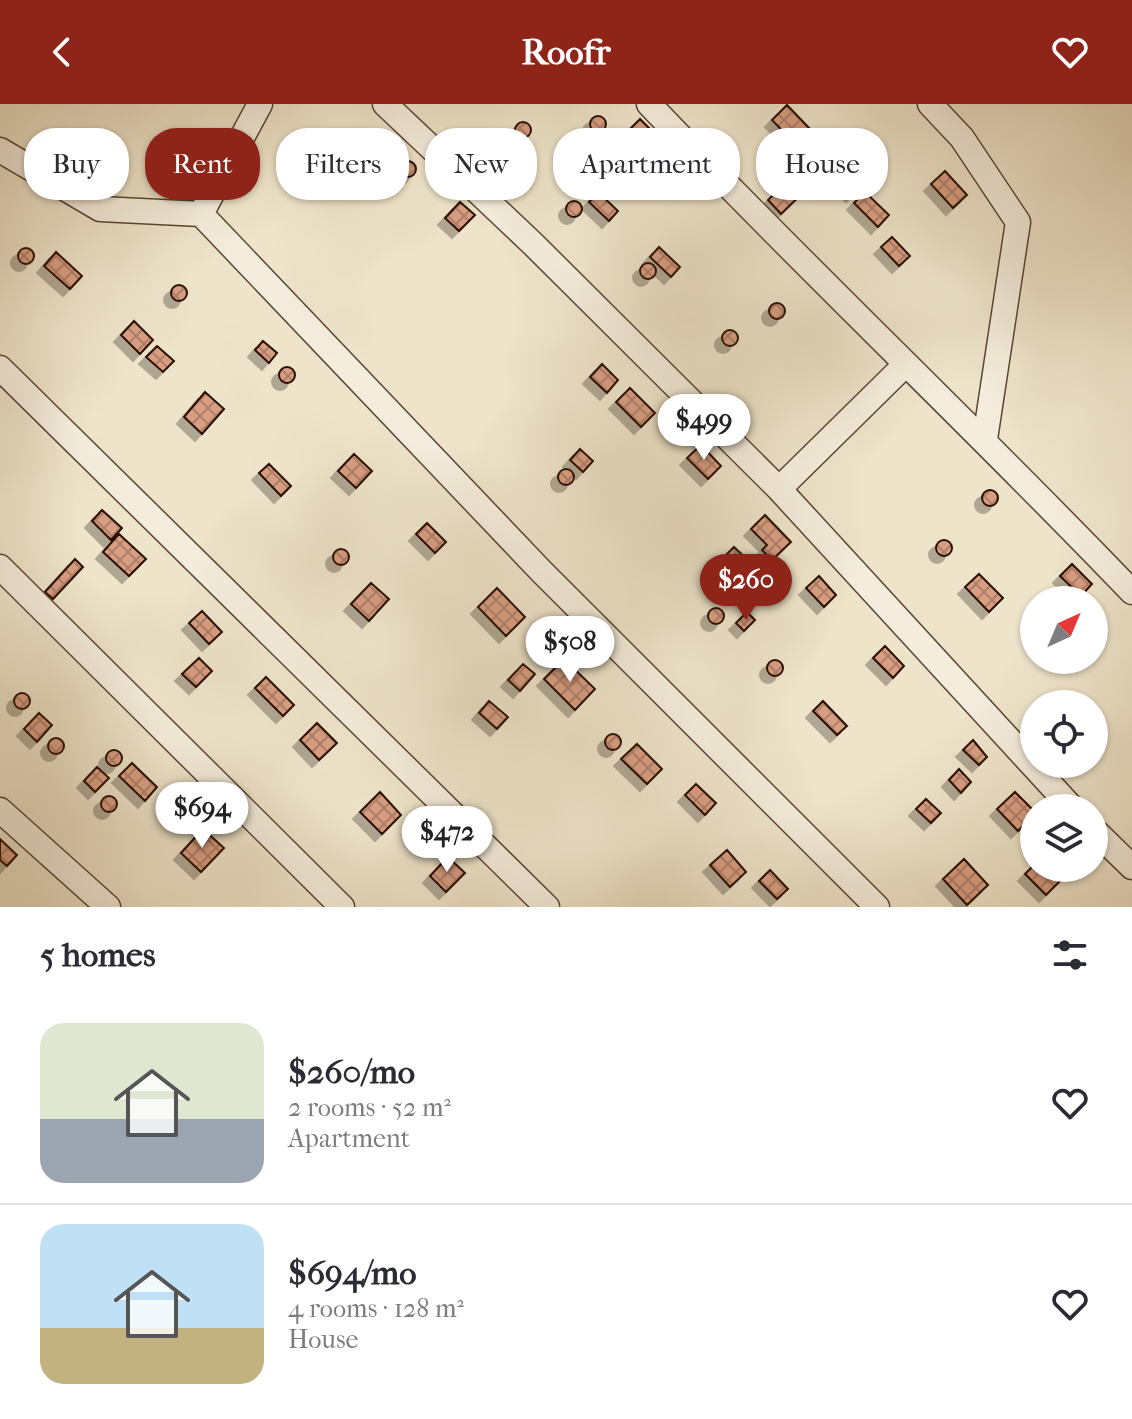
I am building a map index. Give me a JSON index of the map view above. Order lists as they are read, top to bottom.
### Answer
{
  "north": "top right",
  "page": {
    "header": "Roofr",
    "chip": [
      "Buy",
      "Rent",
      "Filters",
      "New",
      "Apartment",
      "House"
    ],
    "price": [
      "$499",
      "$260",
      "$508",
      "$694",
      "$472"
    ],
    "heading": "5 homes",
    "list": [
      {
        "name": "$260/mo",
        "note": "2 rooms · 52 m² · Apartment"
      },
      {
        "name": "$694/mo",
        "note": "4 rooms · 128 m² · House"
      }
    ]
  }
}
